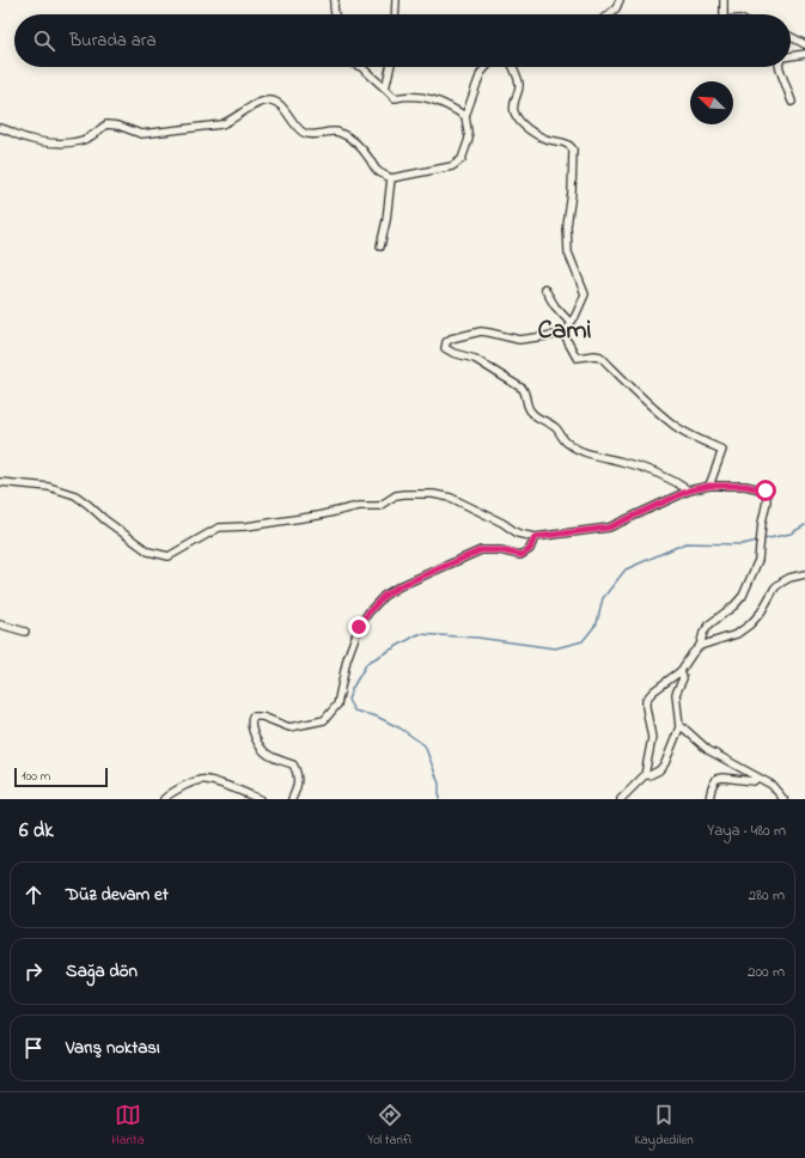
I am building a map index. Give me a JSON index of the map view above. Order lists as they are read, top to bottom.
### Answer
{
  "districts": ["Cami"],
  "scale_bar": "100 m",
  "north": "top left",
  "page": {
    "search": "Burada ara",
    "scale": "100 m",
    "heading": ["6 dk", "Yaya · 480 m"],
    "list": [
      ["Düz devam et", "280 m"],
      ["Sağa dön", "200 m"],
      "Varış noktası"
    ],
    "nav": ["Harita", "Yol tarifi", "Kaydedilen"]
  }
}
